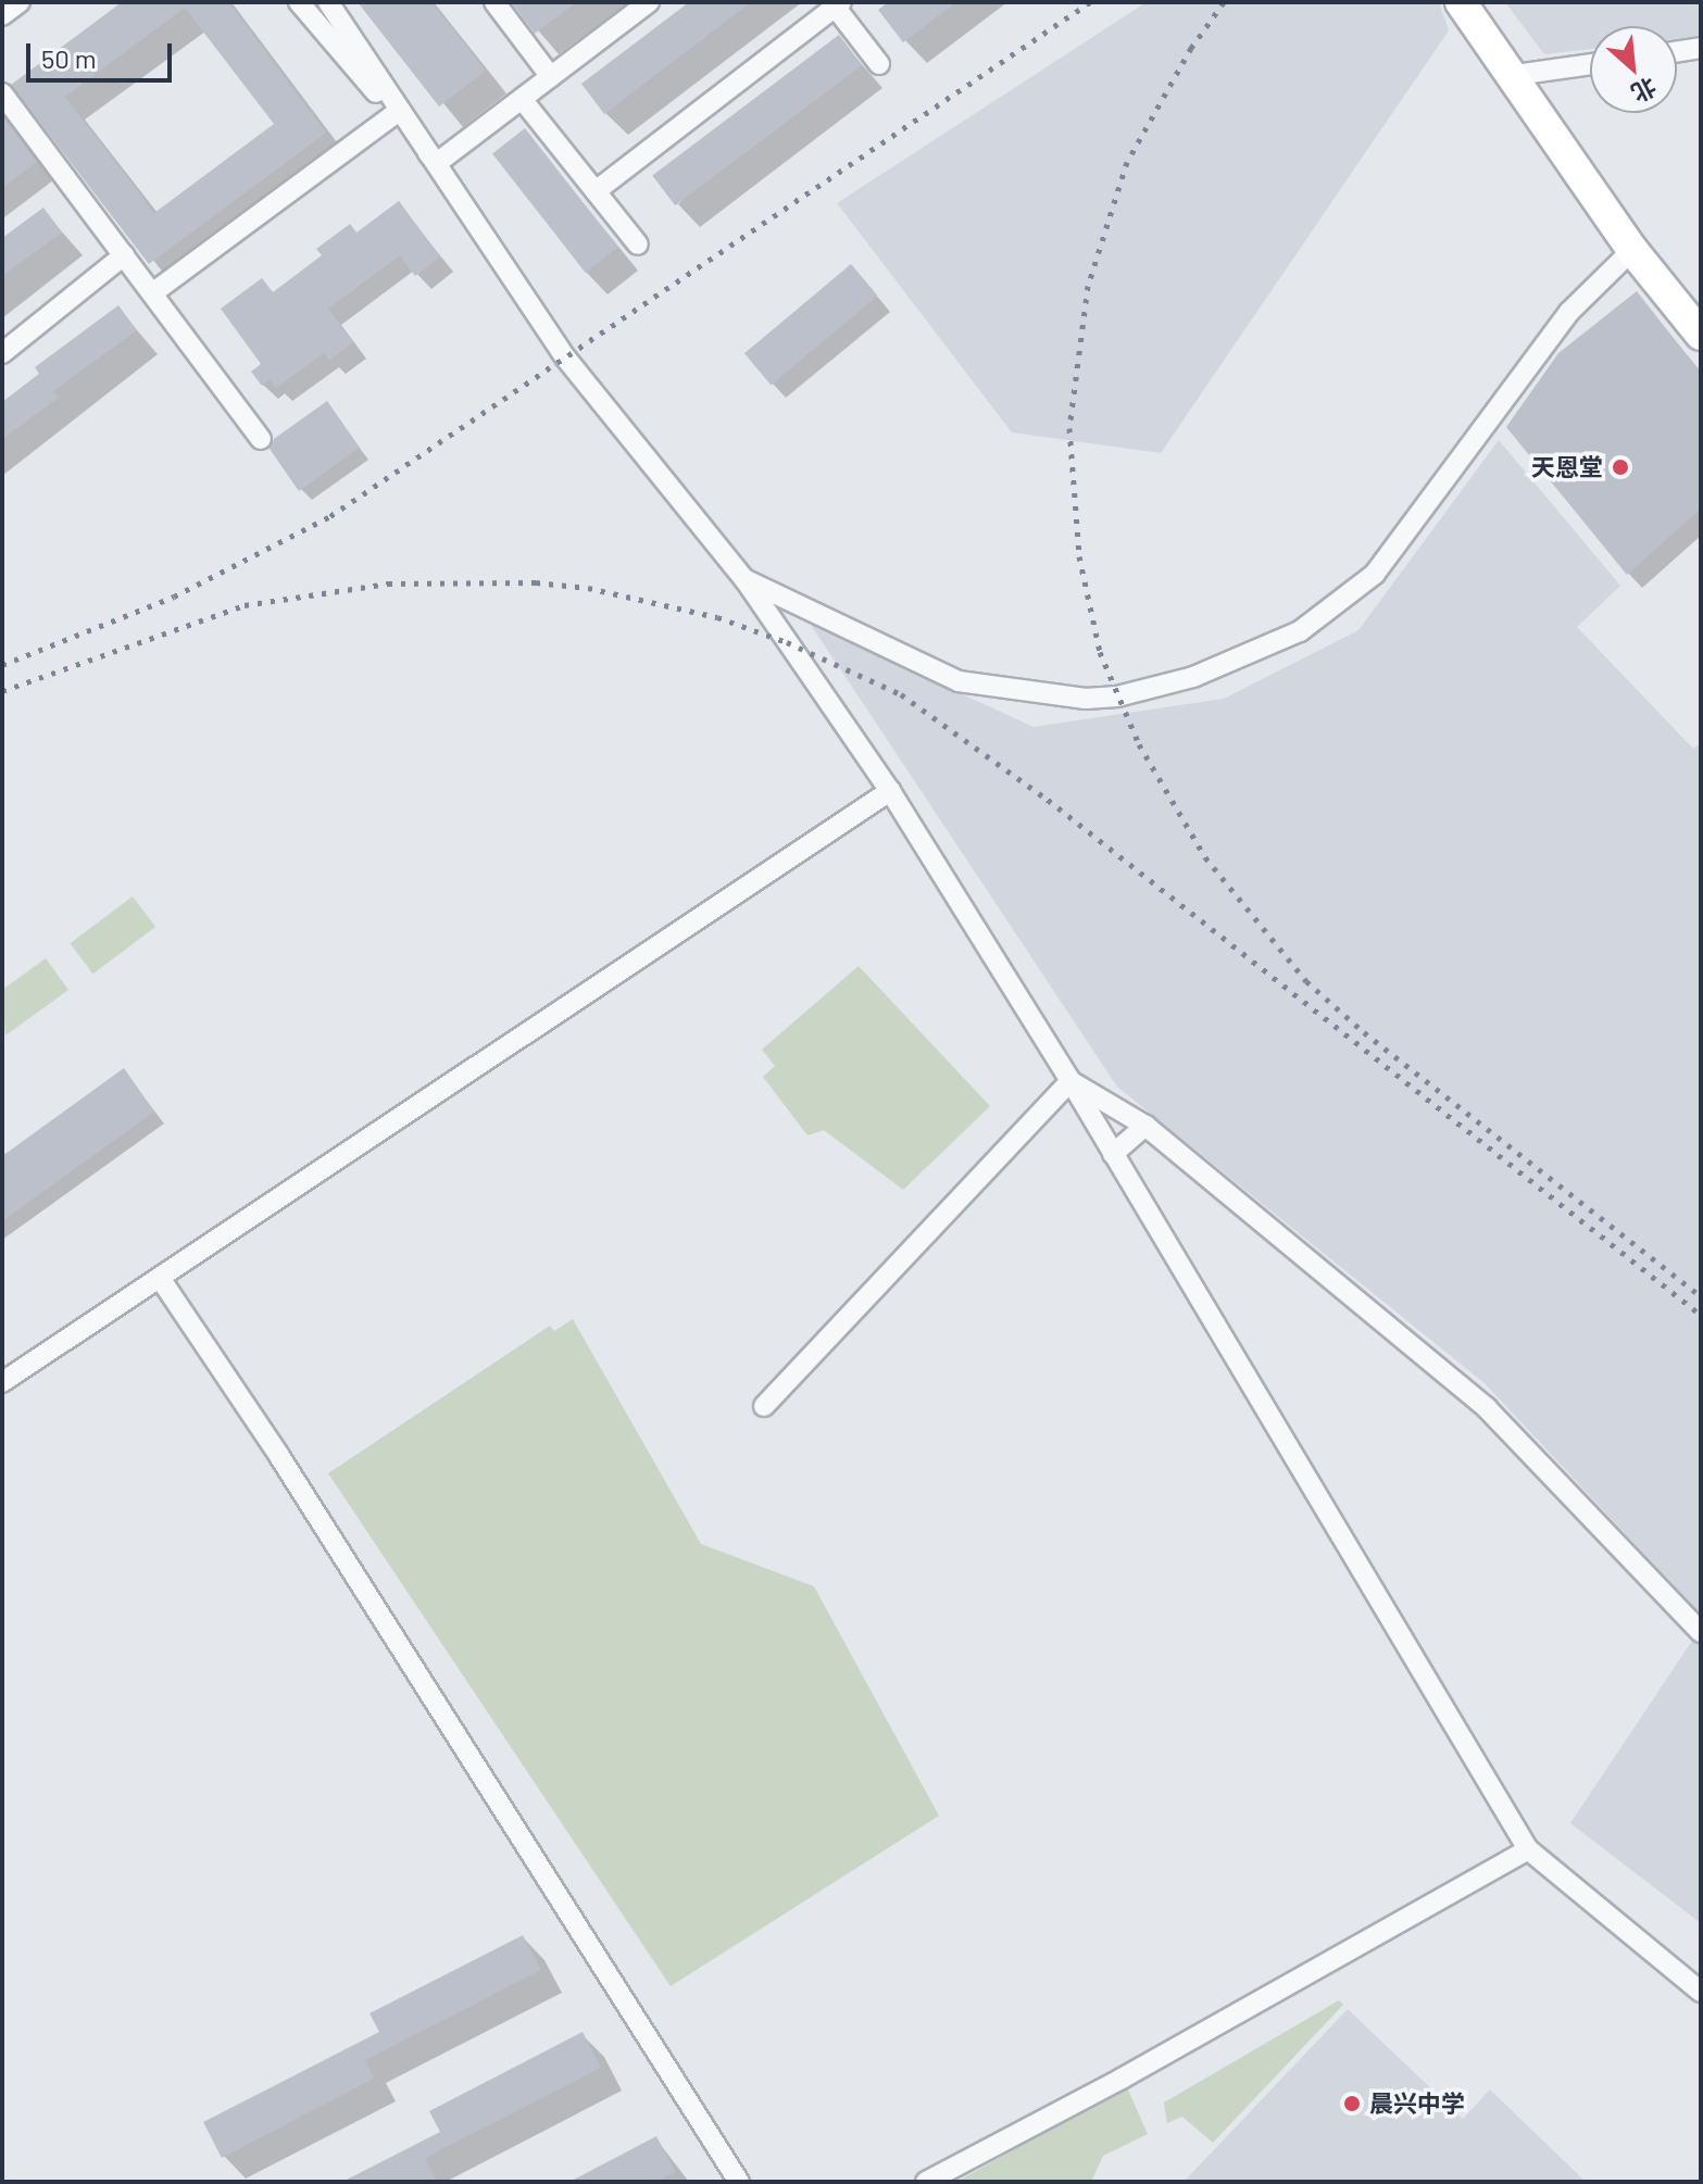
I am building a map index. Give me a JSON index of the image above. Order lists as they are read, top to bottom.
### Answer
{
  "places": ["天恩堂", "晨兴中学"],
  "scale_bar": "50 m",
  "north": "bottom right"
}
